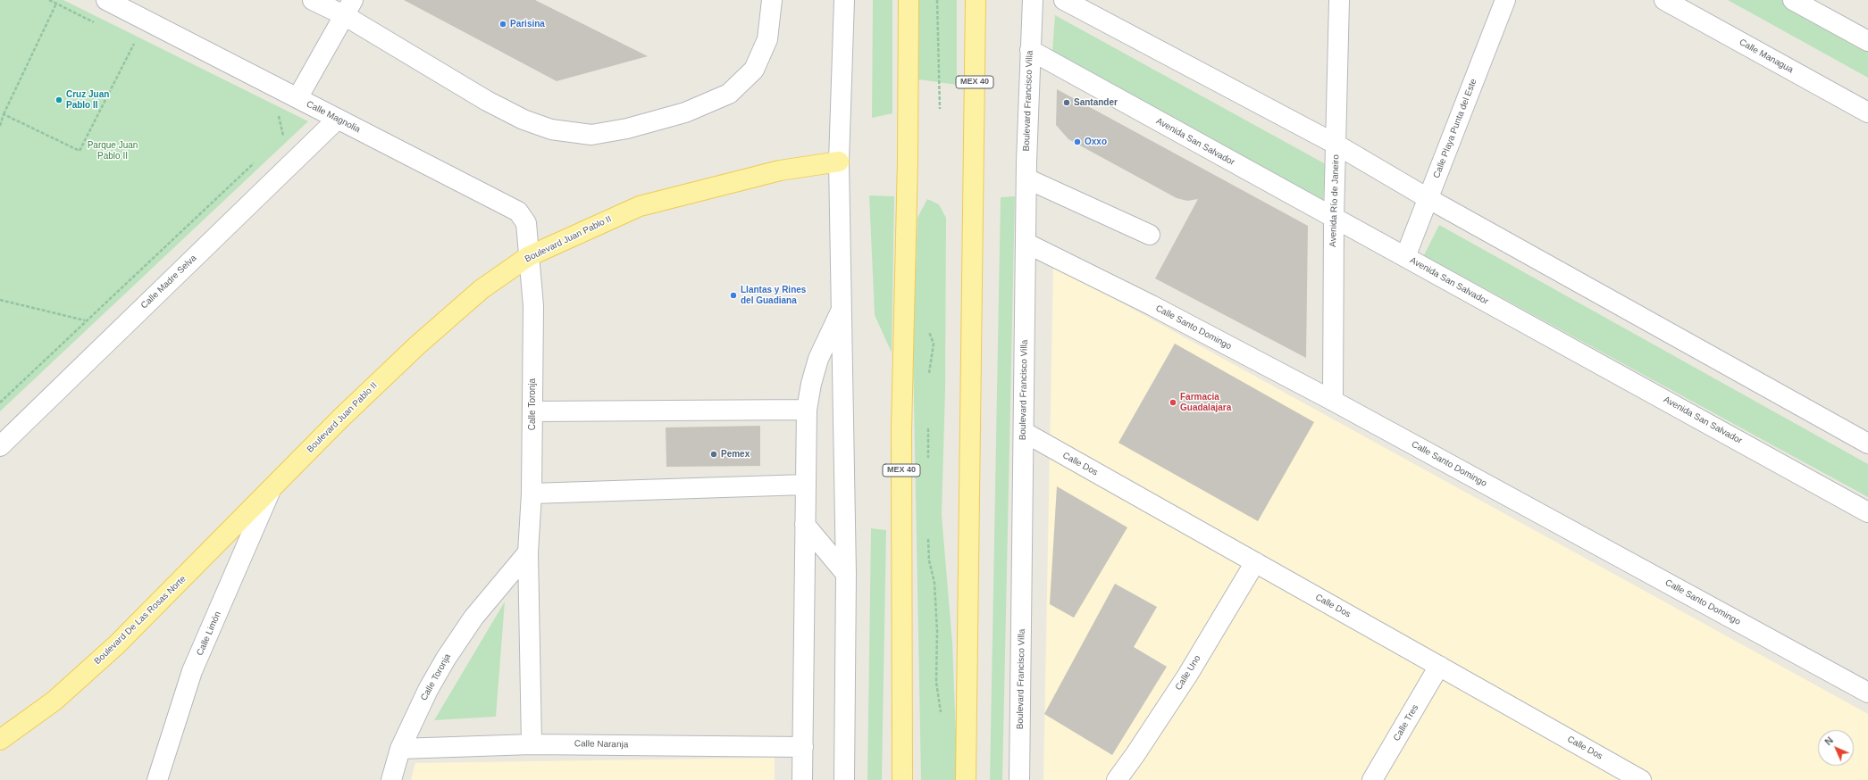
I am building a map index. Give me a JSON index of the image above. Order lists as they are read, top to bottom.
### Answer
{
  "streets": {
    "main road": ["MEX 40", "Boulevard Juan Pablo II", "Boulevard De Las Rosas Norte"],
    "street": [
      "Calle Managua",
      "Boulevard Francisco Villa",
      "Calle Magnolia",
      "Calle Playa Punta del Este",
      "Avenida San Salvador",
      "Avenida Río de Janeiro",
      "Calle Madre Selva",
      "Calle Santo Domingo",
      "Calle Toronja",
      "Calle Dos",
      "Calle Limón",
      "Calle Uno",
      "Calle Tres",
      "Calle Naranja"
    ]
  },
  "crossings": [
    ["Boulevard Francisco Villa", "Avenida San Salvador"],
    ["Boulevard Francisco Villa", "Calle Santo Domingo"],
    ["Boulevard Francisco Villa", "Calle Dos"],
    ["Calle Magnolia", "Boulevard Juan Pablo II"],
    ["Calle Magnolia", "Calle Madre Selva"],
    ["Calle Magnolia", "Calle Toronja"],
    ["Calle Playa Punta del Este", "Avenida San Salvador"],
    ["Avenida San Salvador", "Avenida Río de Janeiro"],
    ["Avenida Río de Janeiro", "Calle Santo Domingo"],
    ["Boulevard Juan Pablo II", "Calle Toronja"],
    ["Boulevard Juan Pablo II", "Boulevard De Las Rosas Norte"],
    ["Boulevard Juan Pablo II", "Calle Limón"],
    ["Calle Toronja", "Calle Naranja"],
    ["Calle Dos", "Calle Uno"],
    ["Calle Dos", "Calle Tres"],
    ["Boulevard De Las Rosas Norte", "Calle Limón"]
  ],
  "parks": ["Parque Juan Pablo II"],
  "places": [
    "Parisina",
    "Cruz Juan Pablo II",
    "Santander",
    "Oxxo",
    "Llantas y Rines del Guadiana",
    "Farmacia Guadalajara",
    "Pemex"
  ],
  "north": "top left"
}
